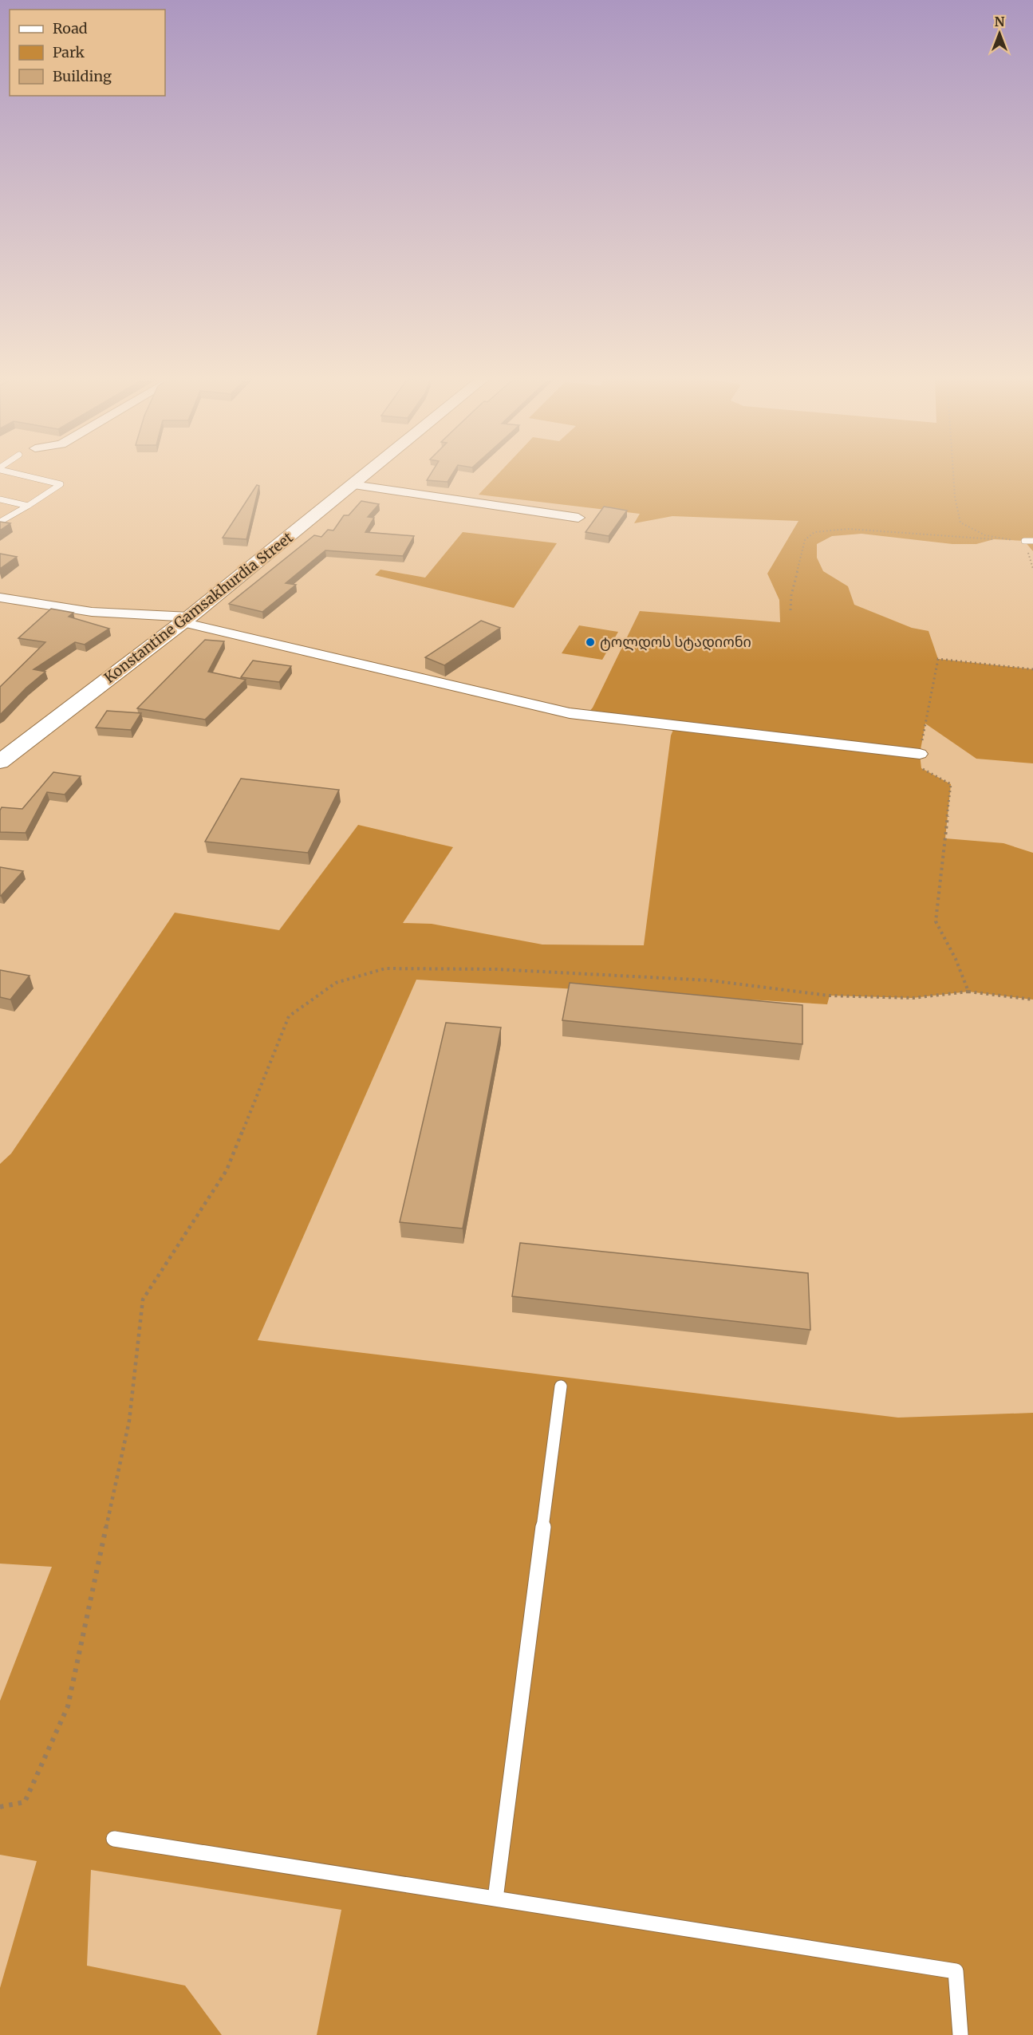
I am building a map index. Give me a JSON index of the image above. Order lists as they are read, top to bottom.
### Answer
{
  "streets": {
    "street": ["Konstantine Gamsakhurdia Street"]
  },
  "places": ["ტოლდოს სტადიონი"],
  "legend": ["Road", "Park", "Building"],
  "north": "top"
}
